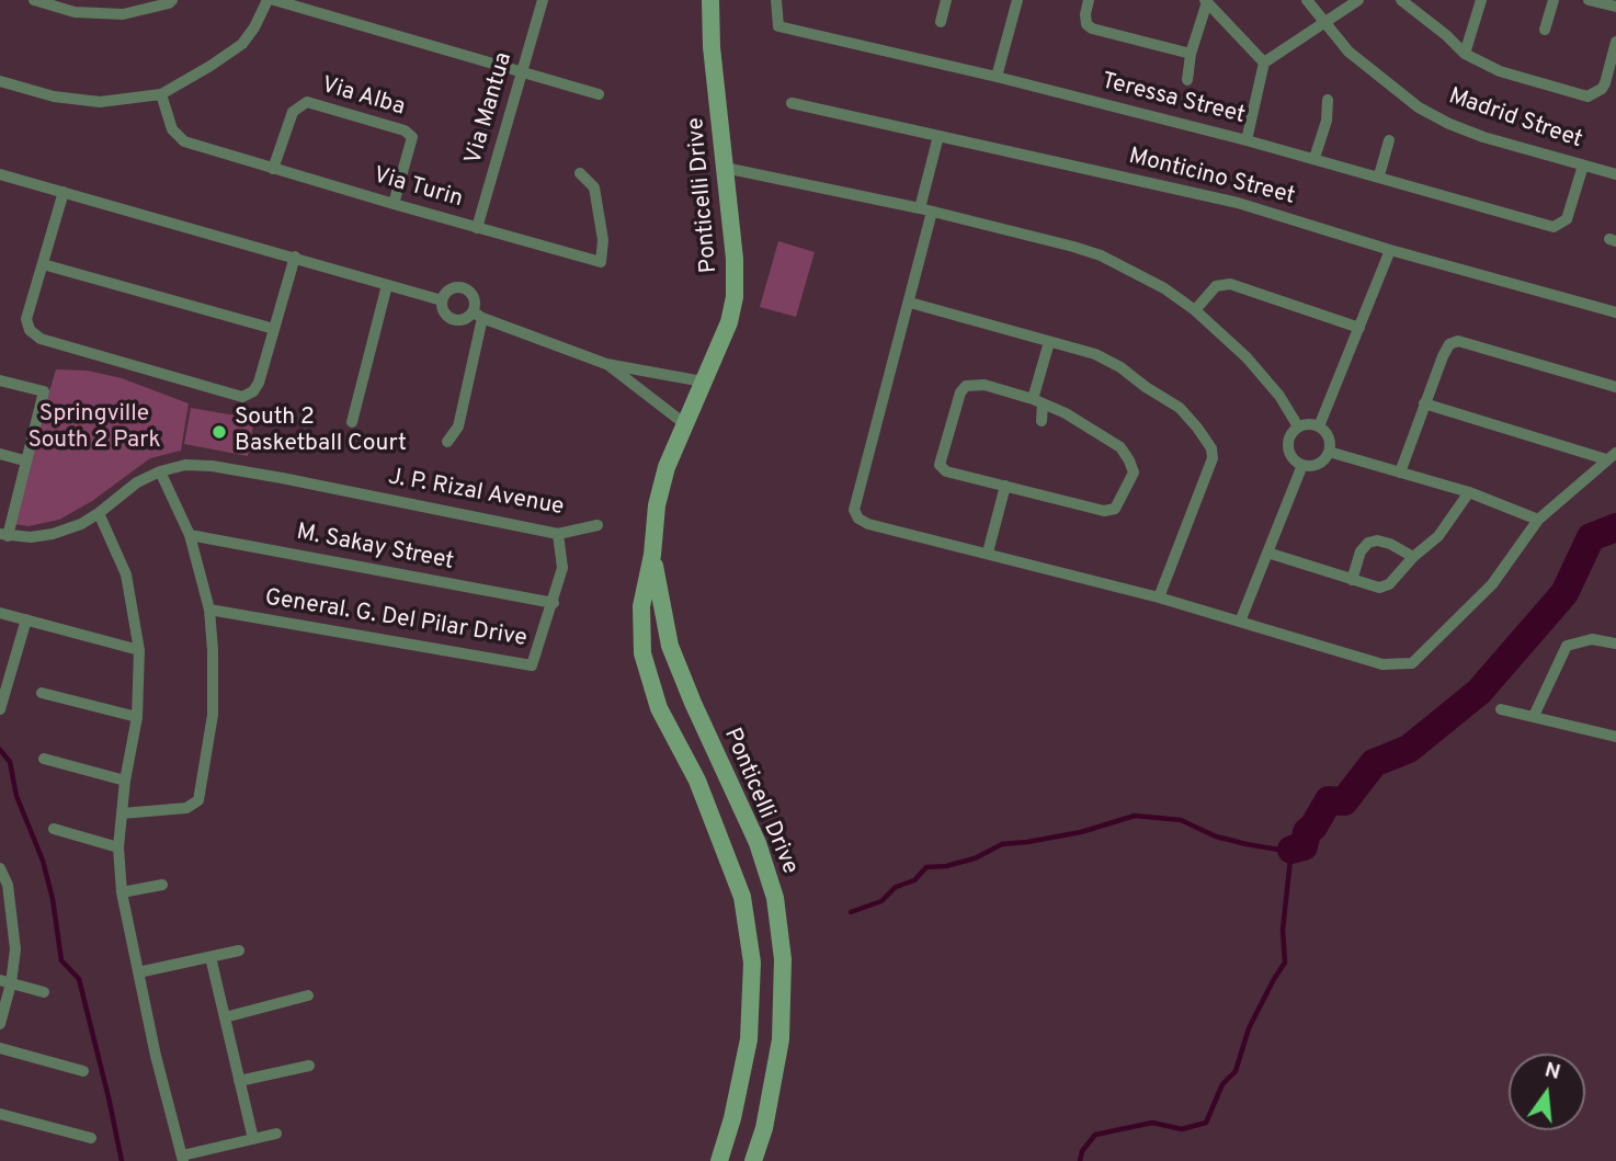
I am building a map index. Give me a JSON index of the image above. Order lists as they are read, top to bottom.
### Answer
{
  "streets": {
    "street": [
      "Via Alba",
      "Teressa Street",
      "Via Mantua",
      "Madrid Street",
      "Monticino Street",
      "Via Turin",
      "Ponticelli Drive",
      "J. P. Rizal Avenue",
      "M. Sakay Street",
      "General. G. Del Pilar Drive"
    ]
  },
  "crossings": [
    ["Via Alba", "Via Turin"],
    ["Teressa Street", "Madrid Street"],
    ["Via Mantua", "Via Turin"],
    ["J. P. Rizal Avenue", "General. G. Del Pilar Drive"],
    ["M. Sakay Street", "General. G. Del Pilar Drive"]
  ],
  "parks": ["Springville South 2 Park"],
  "places": ["South 2 Basketball Court"],
  "north": "top"
}
